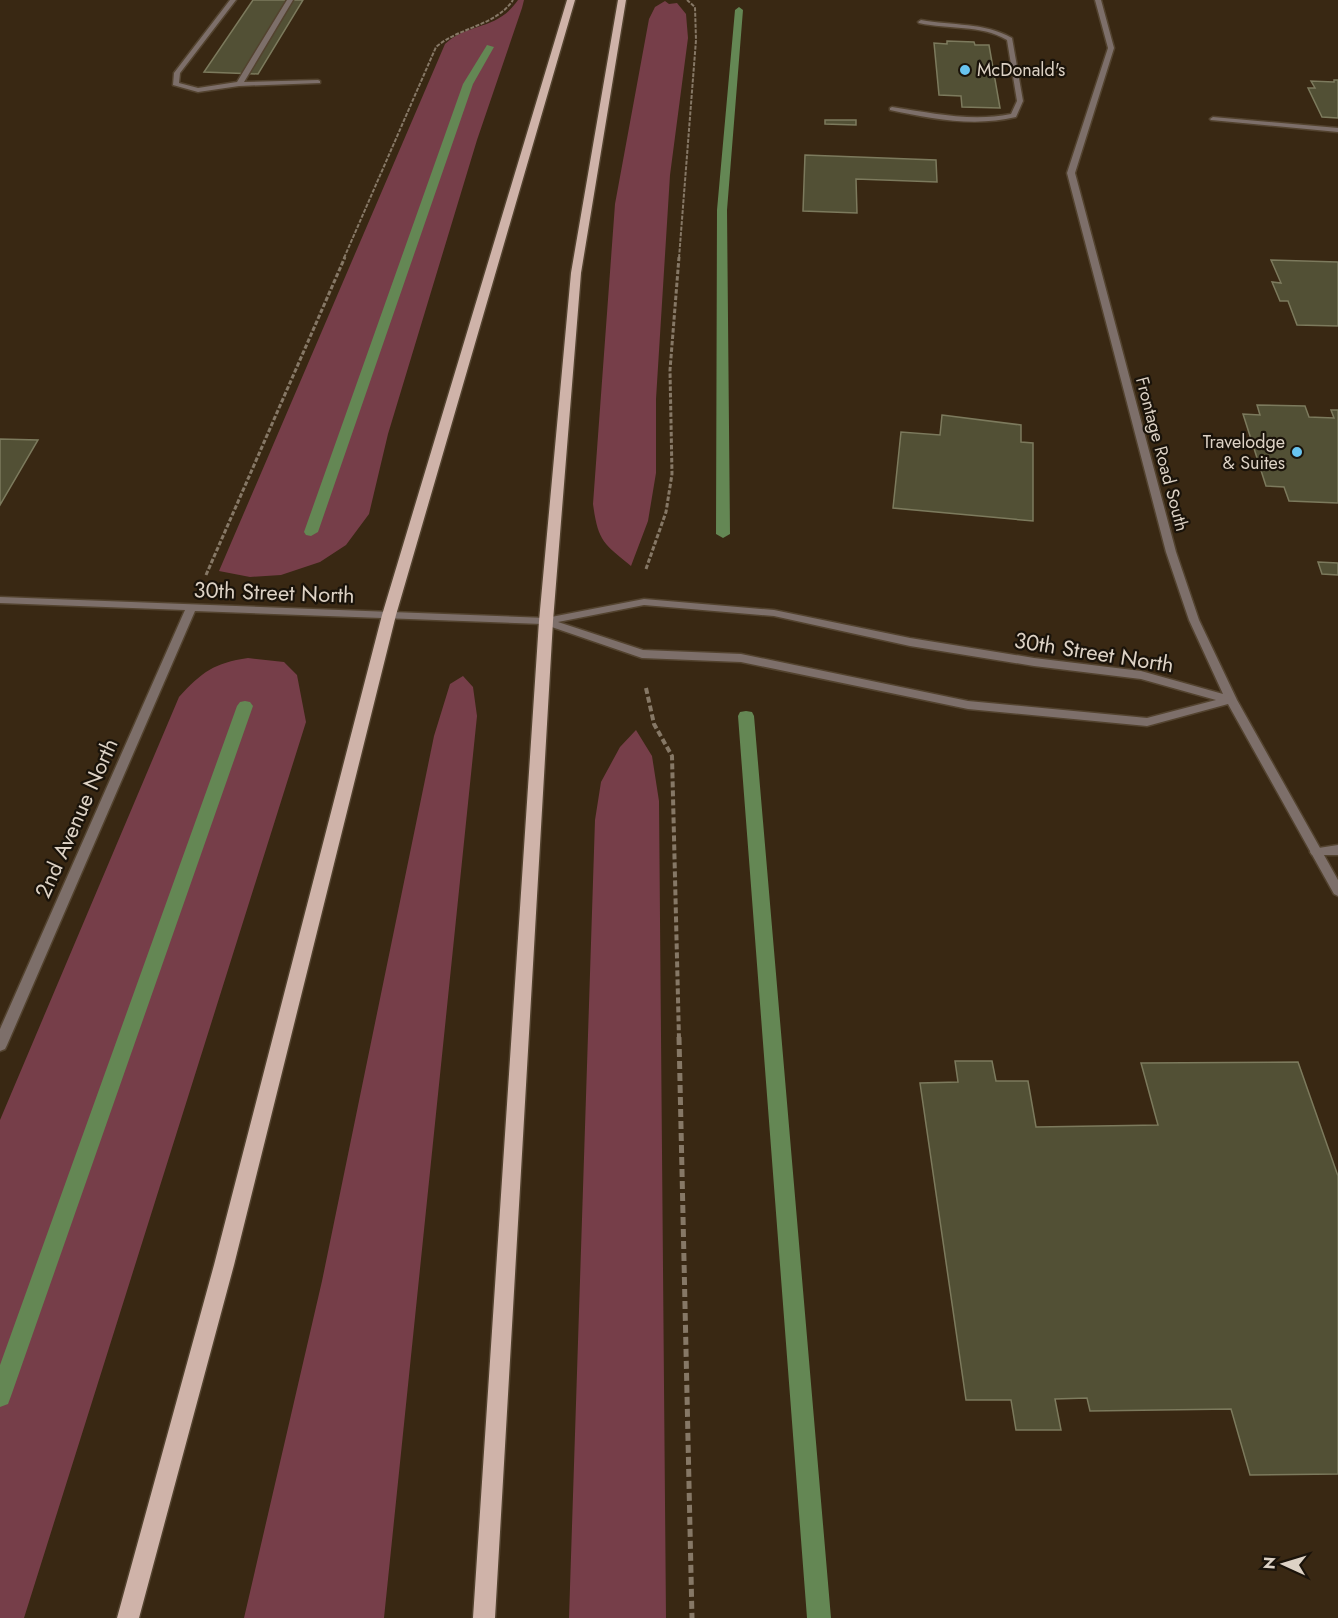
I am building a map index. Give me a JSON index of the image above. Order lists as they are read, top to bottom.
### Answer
{
  "streets": {
    "street": ["Frontage Road South", "30th Street North", "2nd Avenue North"]
  },
  "crossings": [
    ["Frontage Road South", "30th Street North"],
    ["30th Street North", "2nd Avenue North"]
  ],
  "places": ["McDonald's", "Travelodge & Suites"],
  "north": "left"
}
